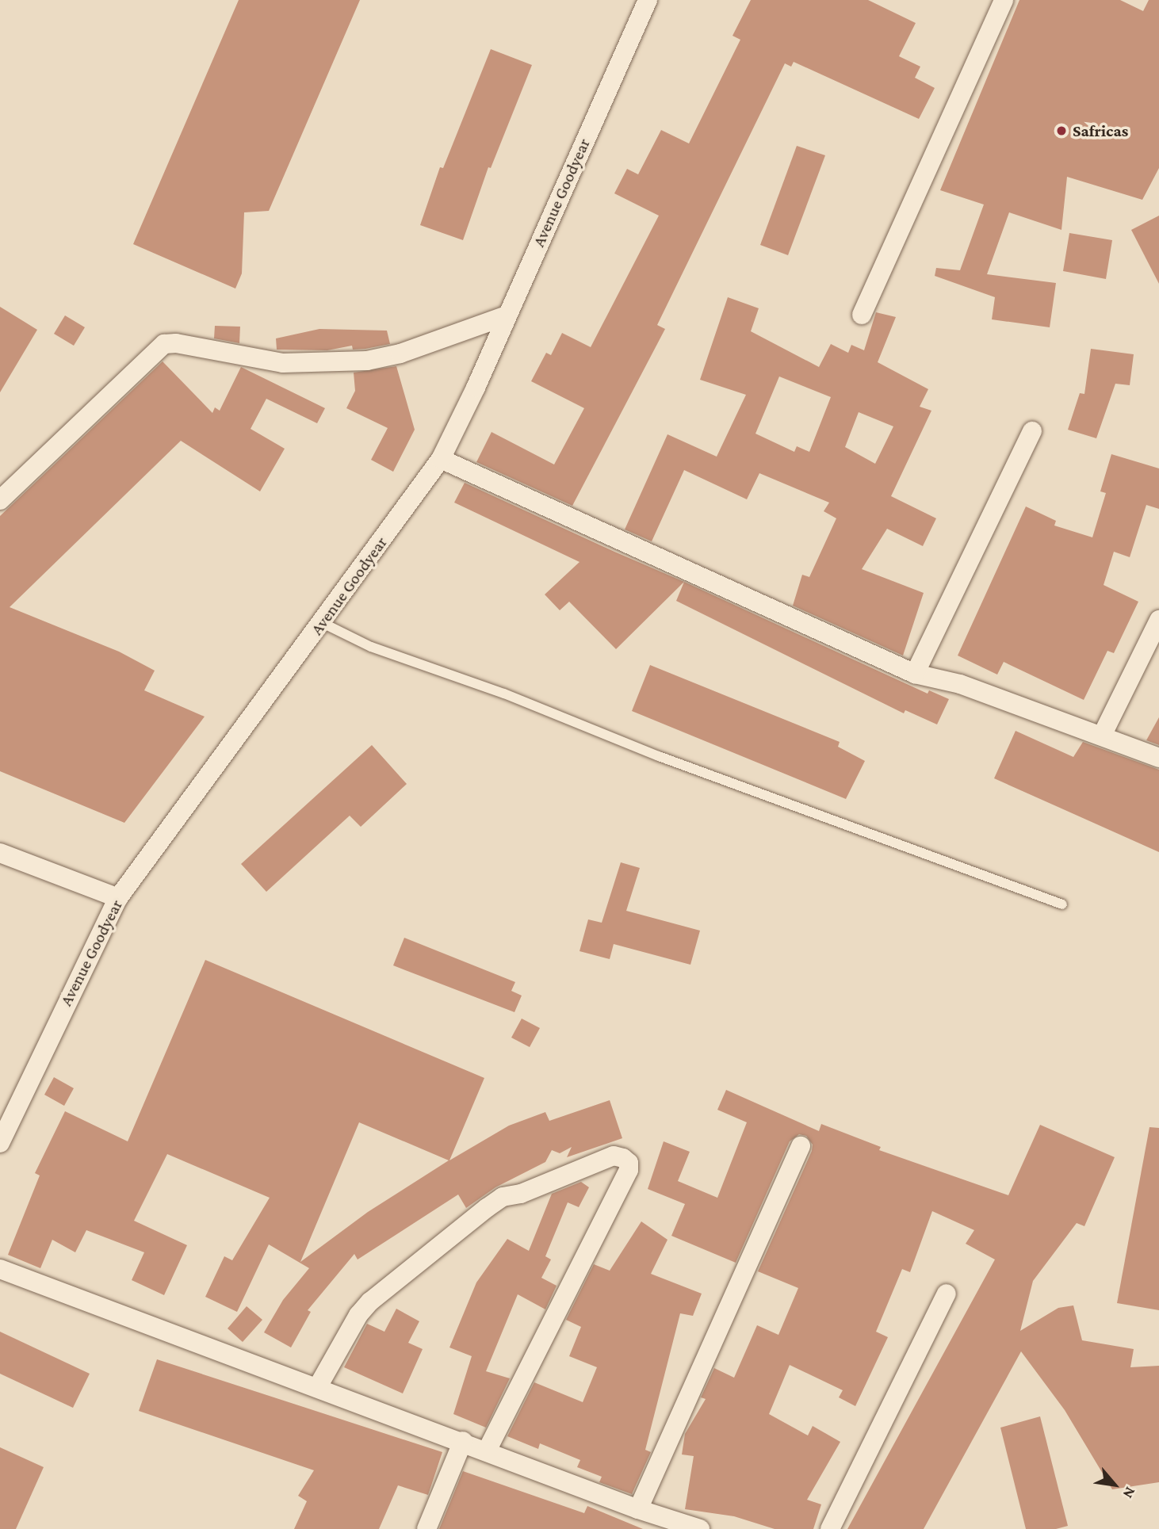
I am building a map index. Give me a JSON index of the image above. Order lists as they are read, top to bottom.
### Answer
{
  "streets": {
    "street": ["Avenue Goodyear"]
  },
  "places": ["Safricas"],
  "north": "bottom right"
}
